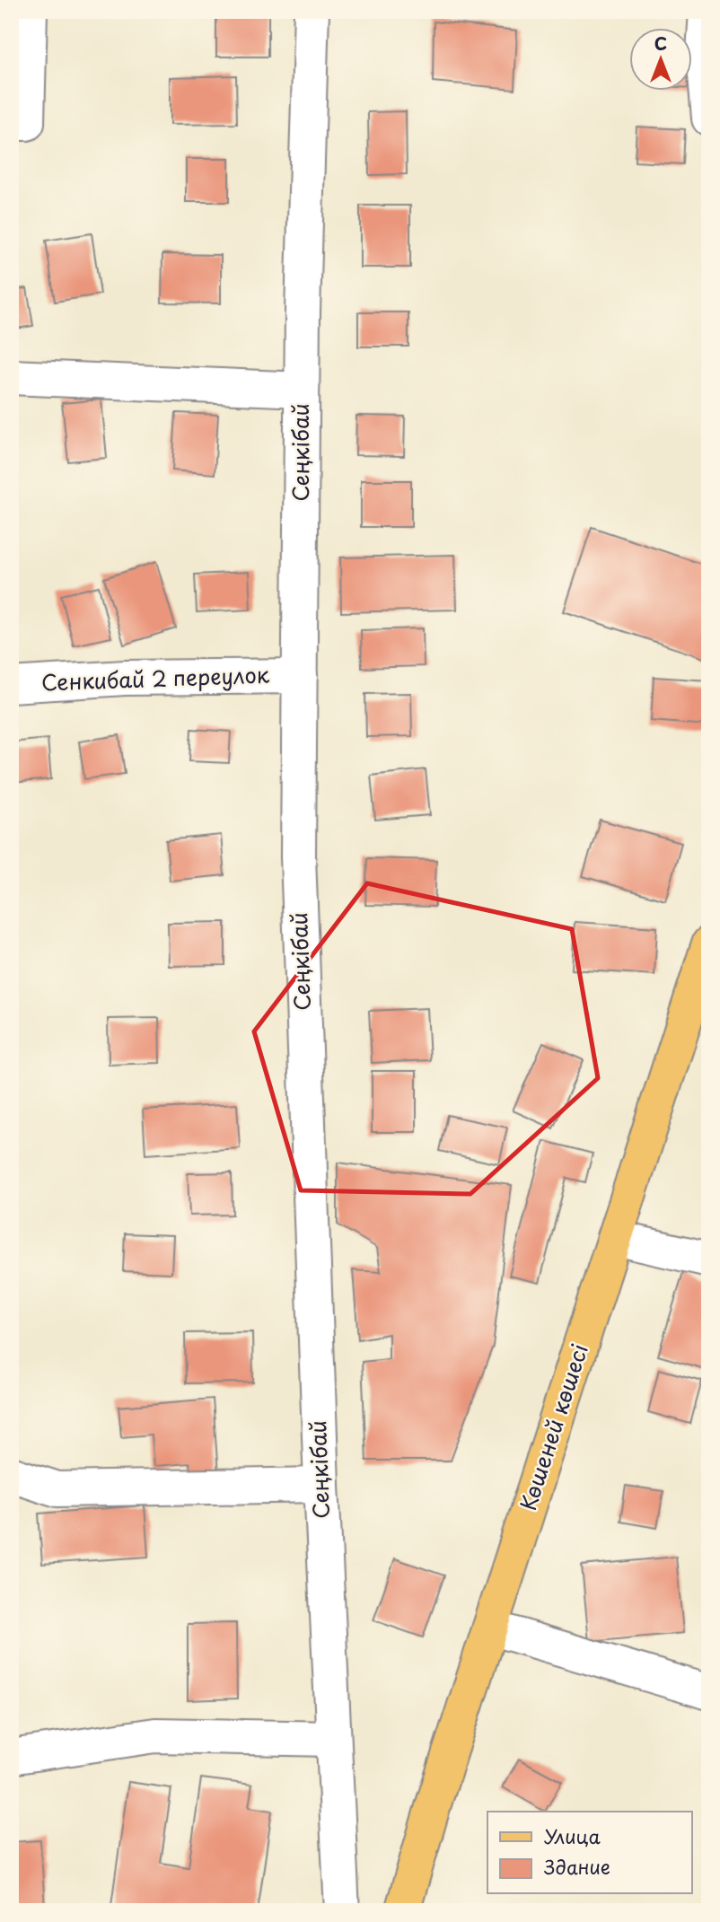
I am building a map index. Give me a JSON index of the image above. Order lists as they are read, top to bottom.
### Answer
{
  "streets": {
    "main road": ["Көшеней көшесі"],
    "street": ["Сеңкібай", "Сенкибай 2 переулок"]
  },
  "crossings": [
    ["Сеңкібай", "Сенкибай 2 переулок"]
  ],
  "legend": ["Улица", "Здание"],
  "north": "top"
}
